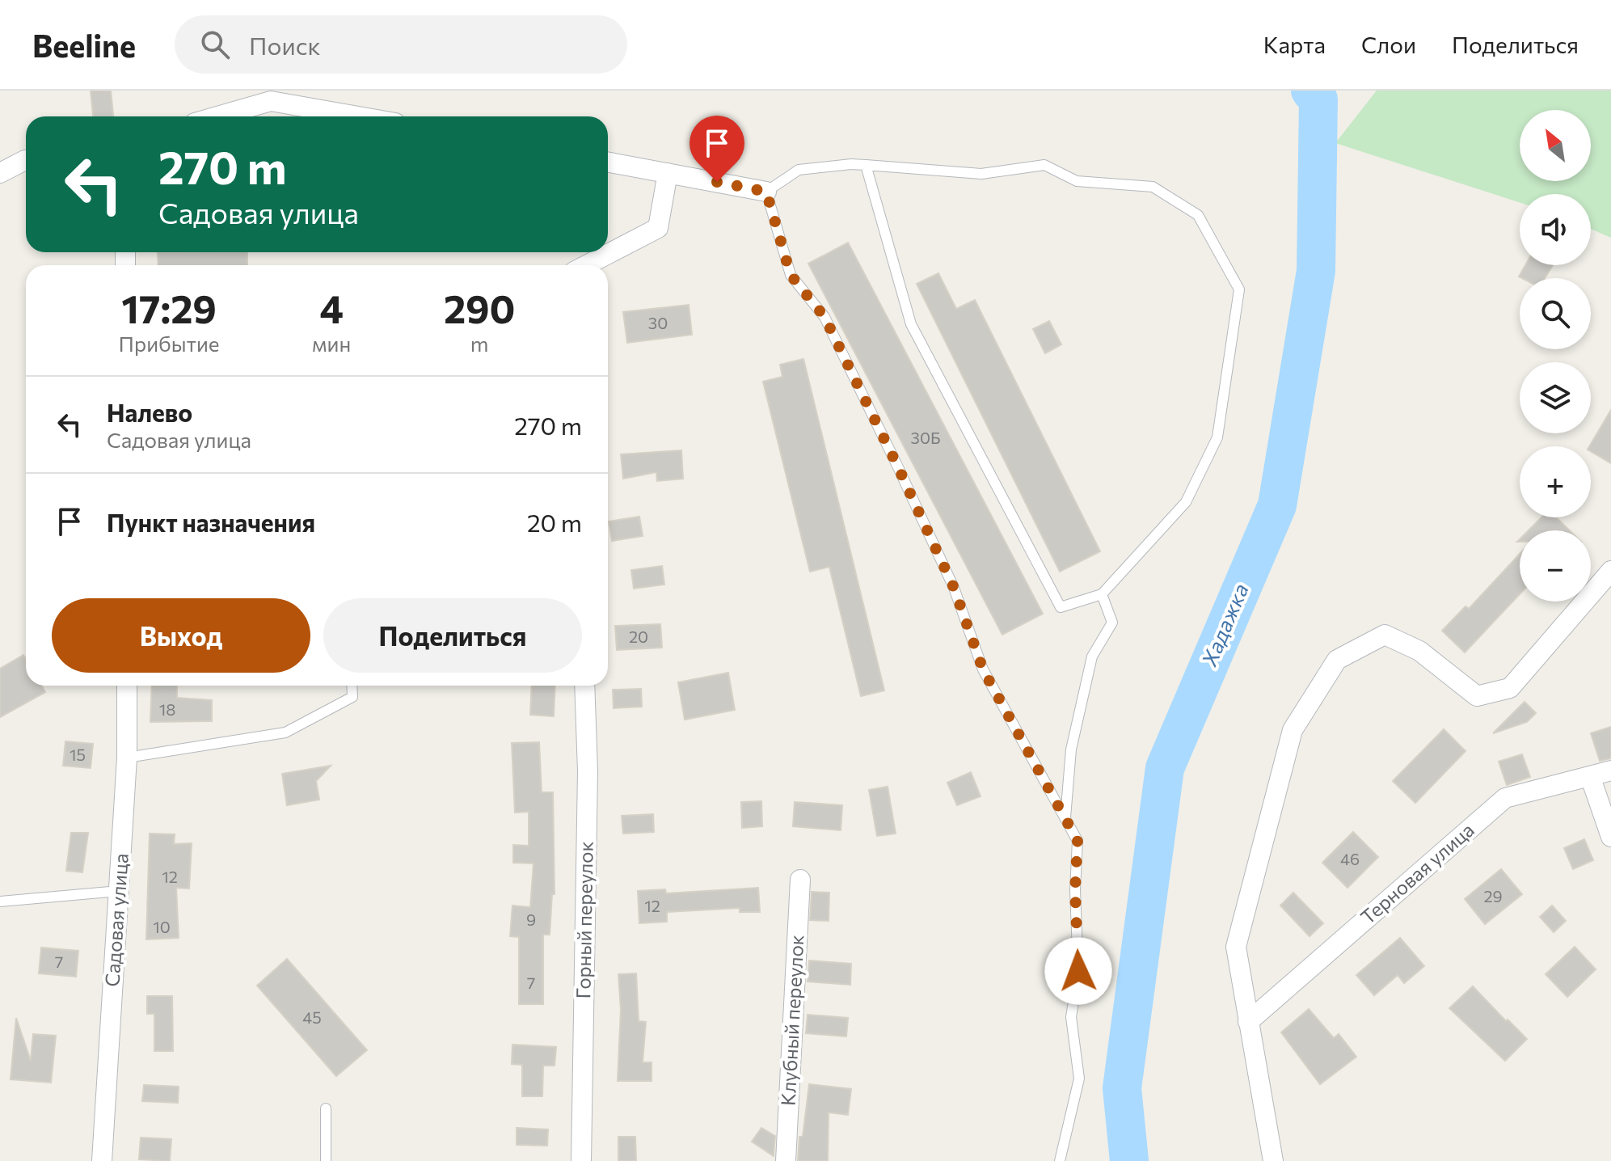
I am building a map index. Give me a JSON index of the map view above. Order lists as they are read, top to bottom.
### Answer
{
  "streets": {
    "street": [
      "Терновая улица",
      "Садовая улица",
      "Горный переулок",
      "Клубный переулок"
    ]
  },
  "water": ["Хадажка"],
  "house_numbers": [
    "30",
    "30Б",
    "20",
    "18",
    "15",
    "46",
    "12",
    "29",
    "12",
    "9",
    "10",
    "7",
    "7",
    "45"
  ],
  "north": "top left",
  "page": {
    "header": "Beeline",
    "search": "Поиск",
    "nav": ["Карта", "Слои", "Поделиться"],
    "map_buttons": ["+", "−"],
    "turn": ["270 m", "Садовая улица"],
    "eta": [
      "17:29",
      "Прибытие",
      "4",
      "мин",
      "290",
      "m"
    ],
    "list": [
      {
        "name": "Налево",
        "note": "Садовая улица",
        "value": "270 m"
      },
      {
        "name": "Пункт назначения",
        "value": "20 m"
      }
    ],
    "buttons": ["Выход", "Поделиться"]
  }
}
